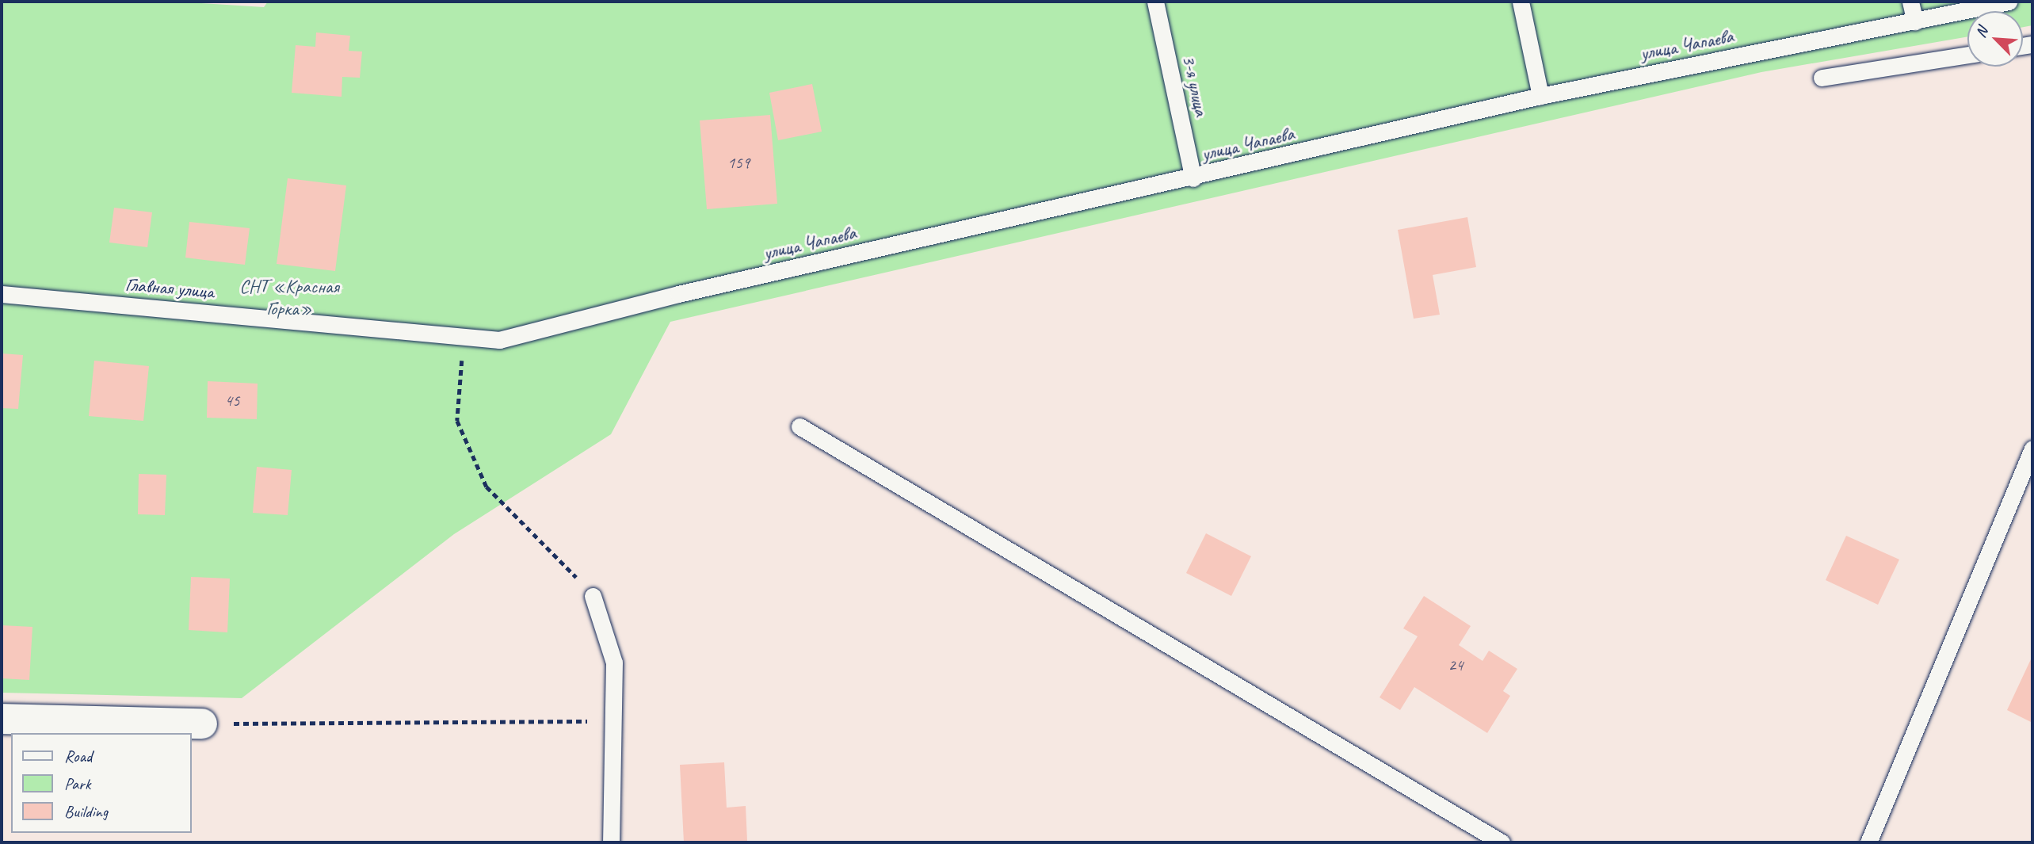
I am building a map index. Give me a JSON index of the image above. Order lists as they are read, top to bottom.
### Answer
{
  "streets": {
    "lane": ["улица Чапаева", "3-я улица", "Главная улица"]
  },
  "crossings": [
    ["улица Чапаева", "3-я улица"],
    ["улица Чапаева", "Главная улица"]
  ],
  "parks": ["СНТ «Красная Горка»"],
  "house_numbers": ["159", "45", "24"],
  "legend": ["Road", "Park", "Building"],
  "north": "top left"
}
